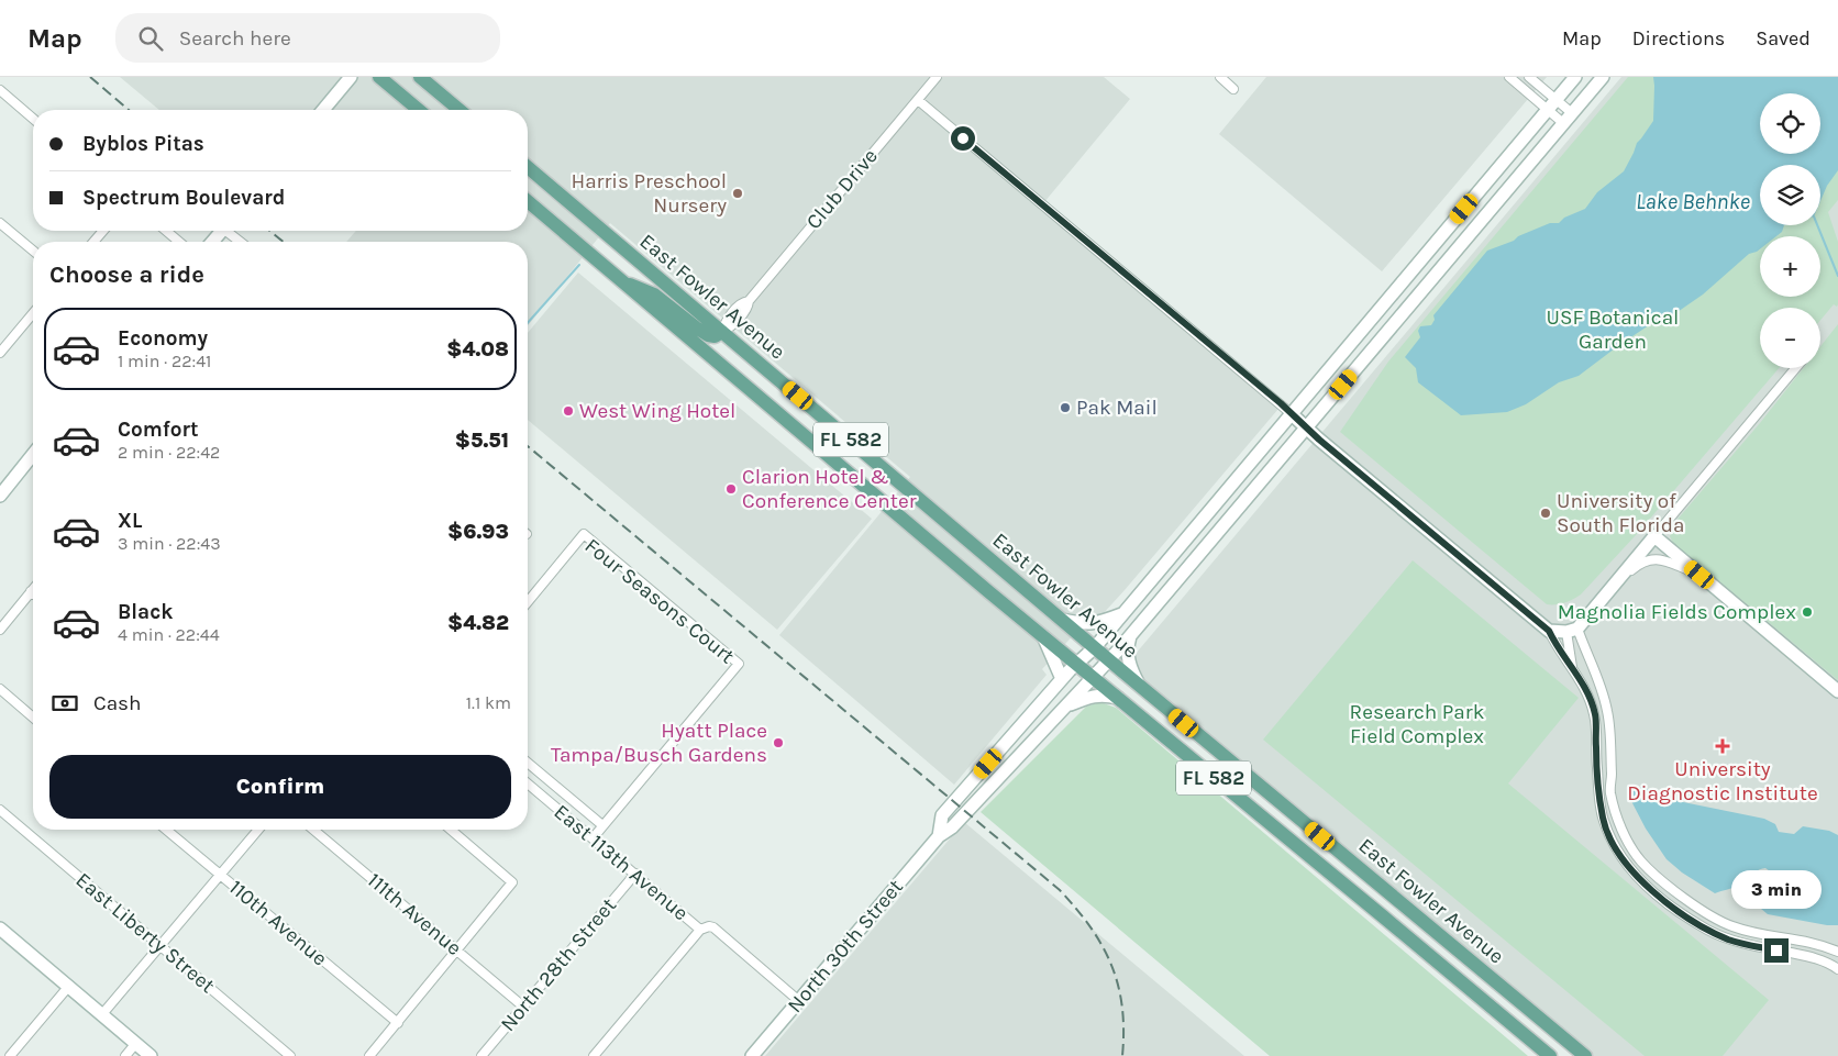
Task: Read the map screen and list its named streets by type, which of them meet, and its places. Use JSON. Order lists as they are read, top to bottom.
{
  "streets": {
    "main road": ["East Fowler Avenue", "FL 582", "North 30th Street"],
    "street": [
      "Club Drive",
      "Four Seasons Court",
      "East 113th Avenue",
      "111th Avenue",
      "110th Avenue",
      "East Liberty Street",
      "North 28th Street"
    ]
  },
  "crossings": [
    ["Club Drive", "East Fowler Avenue"],
    ["East Fowler Avenue", "North 30th Street"],
    ["Four Seasons Court", "East 113th Avenue"],
    ["East 113th Avenue", "North 30th Street"],
    ["East 113th Avenue", "North 28th Street"],
    ["111th Avenue", "North 28th Street"]
  ],
  "water": ["Lake Behnke"],
  "parks": ["USF Botanical Garden", "Research Park Field Complex"],
  "places": {
    "other": [
      "Harris Preschool Nursery",
      "Pak Mail",
      "West Wing Hotel",
      "Clarion Hotel & Conference Center",
      "University of South Florida",
      "Magnolia Fields Complex",
      "Hyatt Place Tampa/Busch Gardens"
    ],
    "health": ["University Diagnostic Institute"]
  },
  "page": {
    "header": "Map",
    "search": "Search here",
    "nav": ["Map", "Directions", "Saved"],
    "map_buttons": ["+", "−"],
    "banner": ["Byblos Pitas", "Spectrum Boulevard"],
    "heading": "Choose a ride",
    "list": [
      {
        "name": "Economy",
        "note": "1 min · 22:41",
        "value": "$4.08"
      },
      {
        "name": "Comfort",
        "note": "2 min · 22:42",
        "value": "$5.51"
      },
      {
        "name": "XL",
        "note": "3 min · 22:43",
        "value": "$6.93"
      },
      {
        "name": "Black",
        "note": "4 min · 22:44",
        "value": "$4.82"
      }
    ],
    "pay": ["Cash", "1.1 km"],
    "buttons": "Confirm",
    "bubble": "3 min"
  }
}
